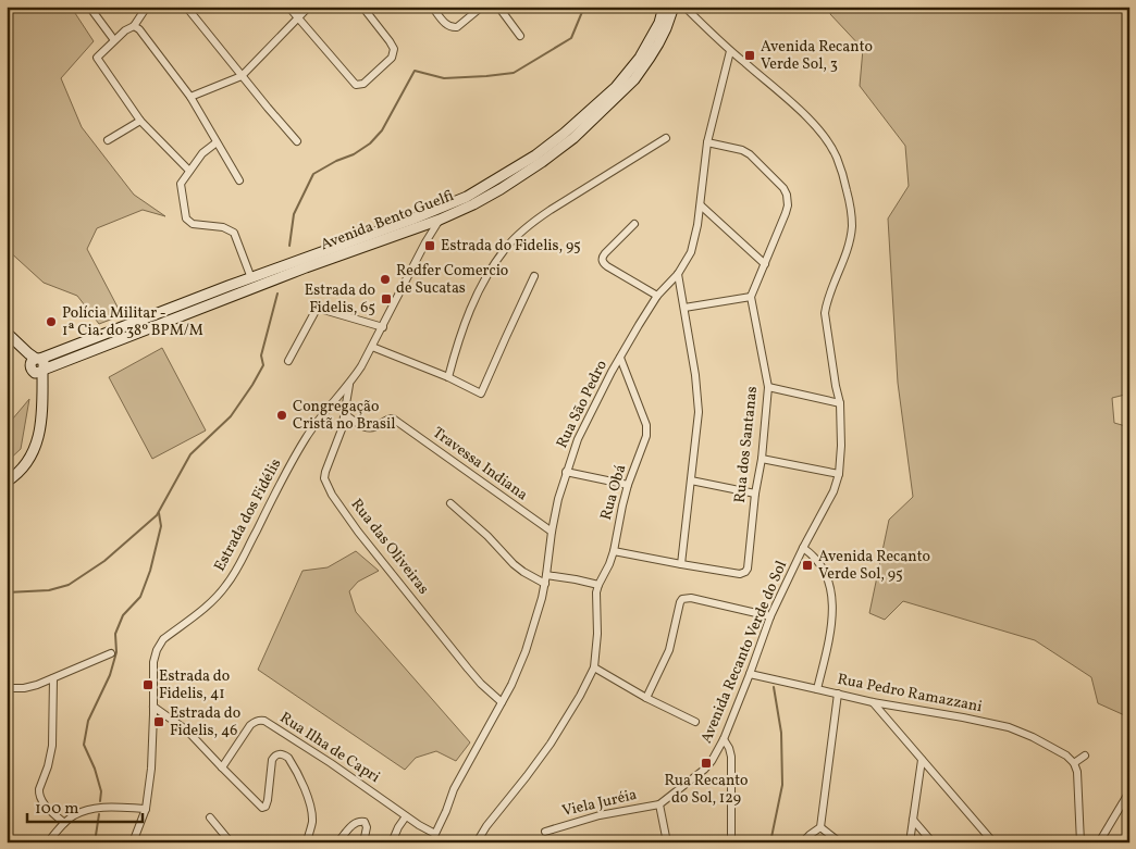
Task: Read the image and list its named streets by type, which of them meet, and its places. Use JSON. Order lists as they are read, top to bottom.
{
  "streets": {
    "main road": ["Avenida Bento Guelfi"],
    "street": [
      "Rua São Pedro",
      "Rua dos Santanas",
      "Travessa Indiana",
      "Rua Obá",
      "Estrada dos Fidélis",
      "Rua das Oliveiras",
      "Avenida Recanto Verde do Sol",
      "Rua Pedro Ramazzani",
      "Rua Ilha de Capri",
      "Viela Juréia"
    ]
  },
  "crossings": [
    ["Avenida Bento Guelfi", "Estrada dos Fidélis"],
    ["Rua São Pedro", "Travessa Indiana"],
    ["Rua São Pedro", "Rua Obá"],
    ["Rua São Pedro", "Rua das Oliveiras"],
    ["Rua São Pedro", "Avenida Recanto Verde do Sol"],
    ["Rua São Pedro", "Rua Ilha de Capri"],
    ["Travessa Indiana", "Rua das Oliveiras"],
    ["Estrada dos Fidélis", "Rua das Oliveiras"],
    ["Avenida Recanto Verde do Sol", "Rua Pedro Ramazzani"],
    ["Avenida Recanto Verde do Sol", "Viela Juréia"]
  ],
  "places": {
    "transit": [
      "Avenida Recanto Verde Sol, 3",
      "Estrada do Fidelis, 95",
      "Estrada do Fidelis, 65",
      "Avenida Recanto Verde Sol, 95",
      "Estrada do Fidelis, 41",
      "Estrada do Fidelis, 46",
      "Rua Recanto do Sol, 129"
    ],
    "other": ["Redfer Comercio de Sucatas", "Polícia Militar - 1ª Cia. do 38º BPM/M", "Congregação Cristã no Brasil"]
  },
  "scale_bar": "100 m"
}
